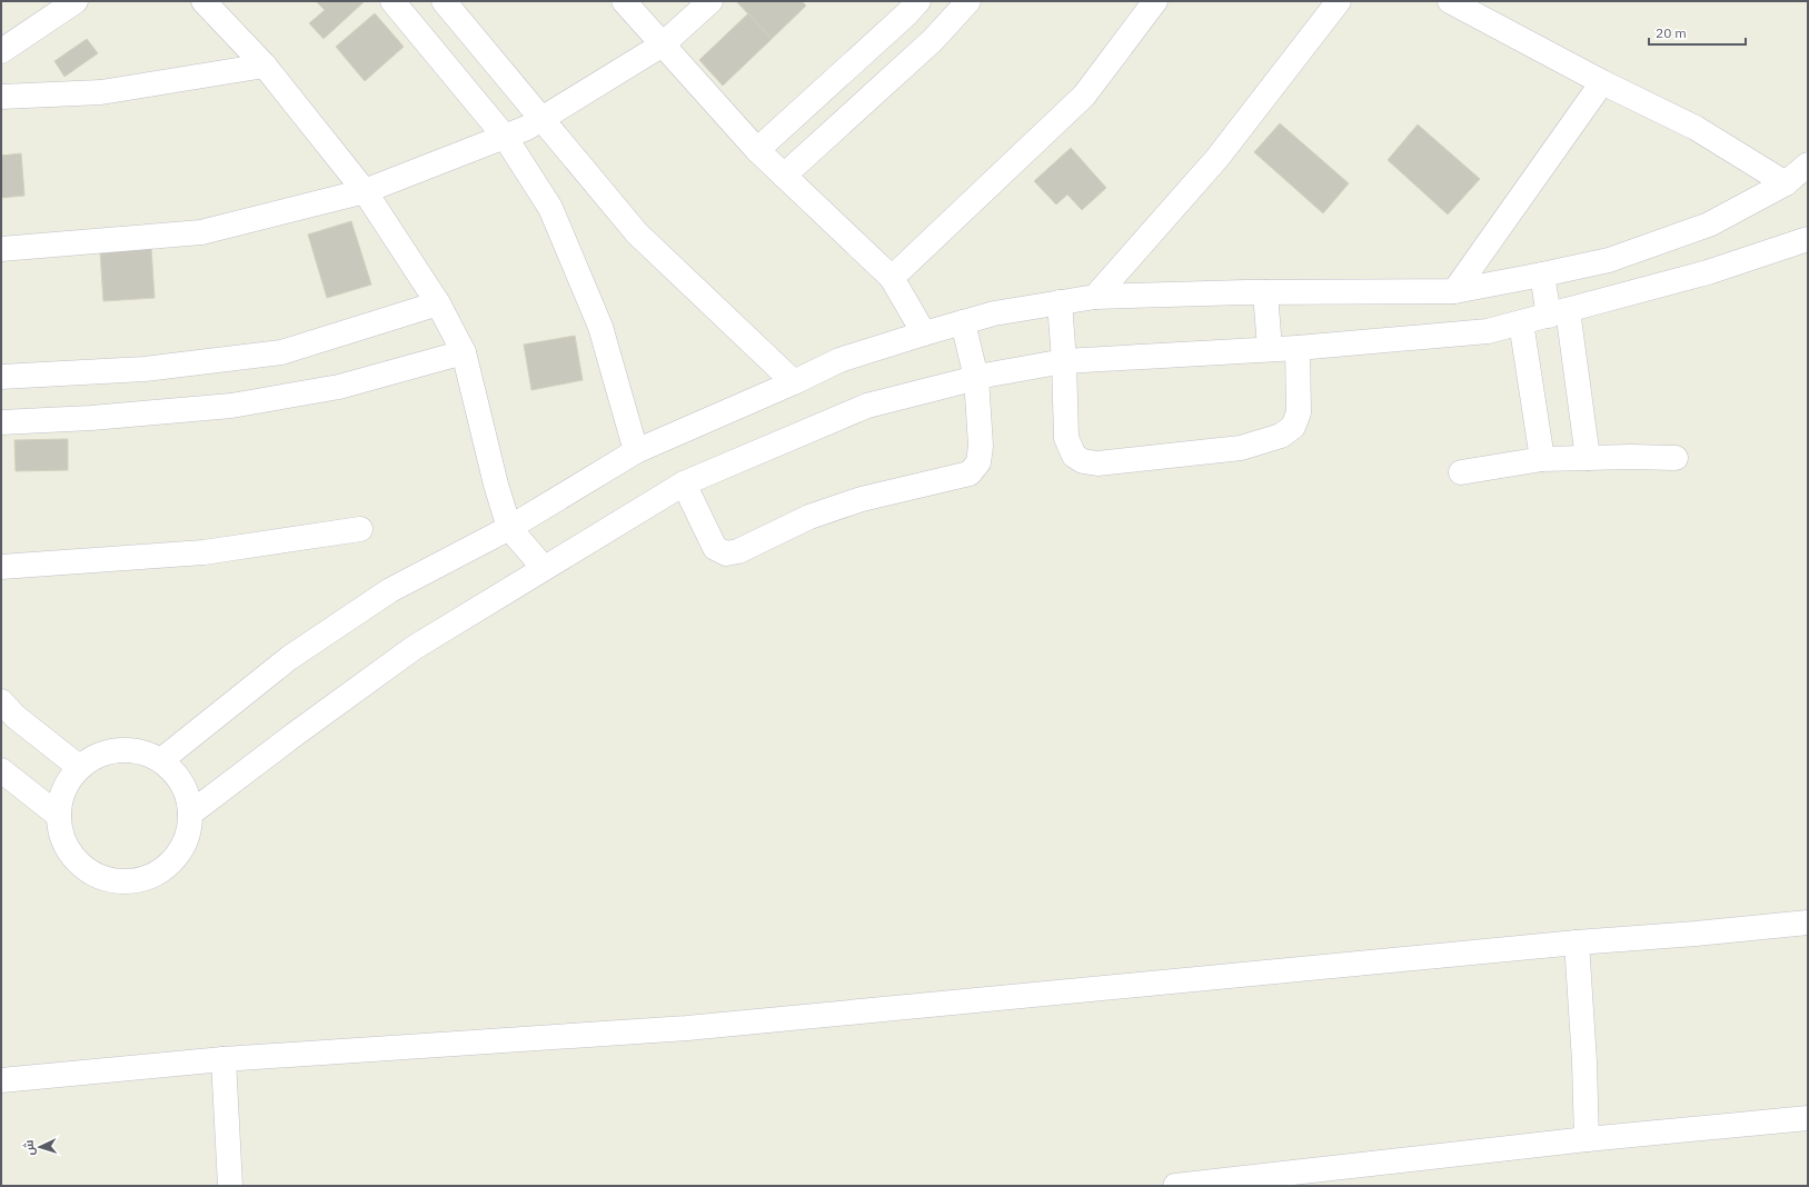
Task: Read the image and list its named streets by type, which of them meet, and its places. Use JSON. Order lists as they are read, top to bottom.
{
  "scale_bar": "20 m",
  "north": "left"
}
